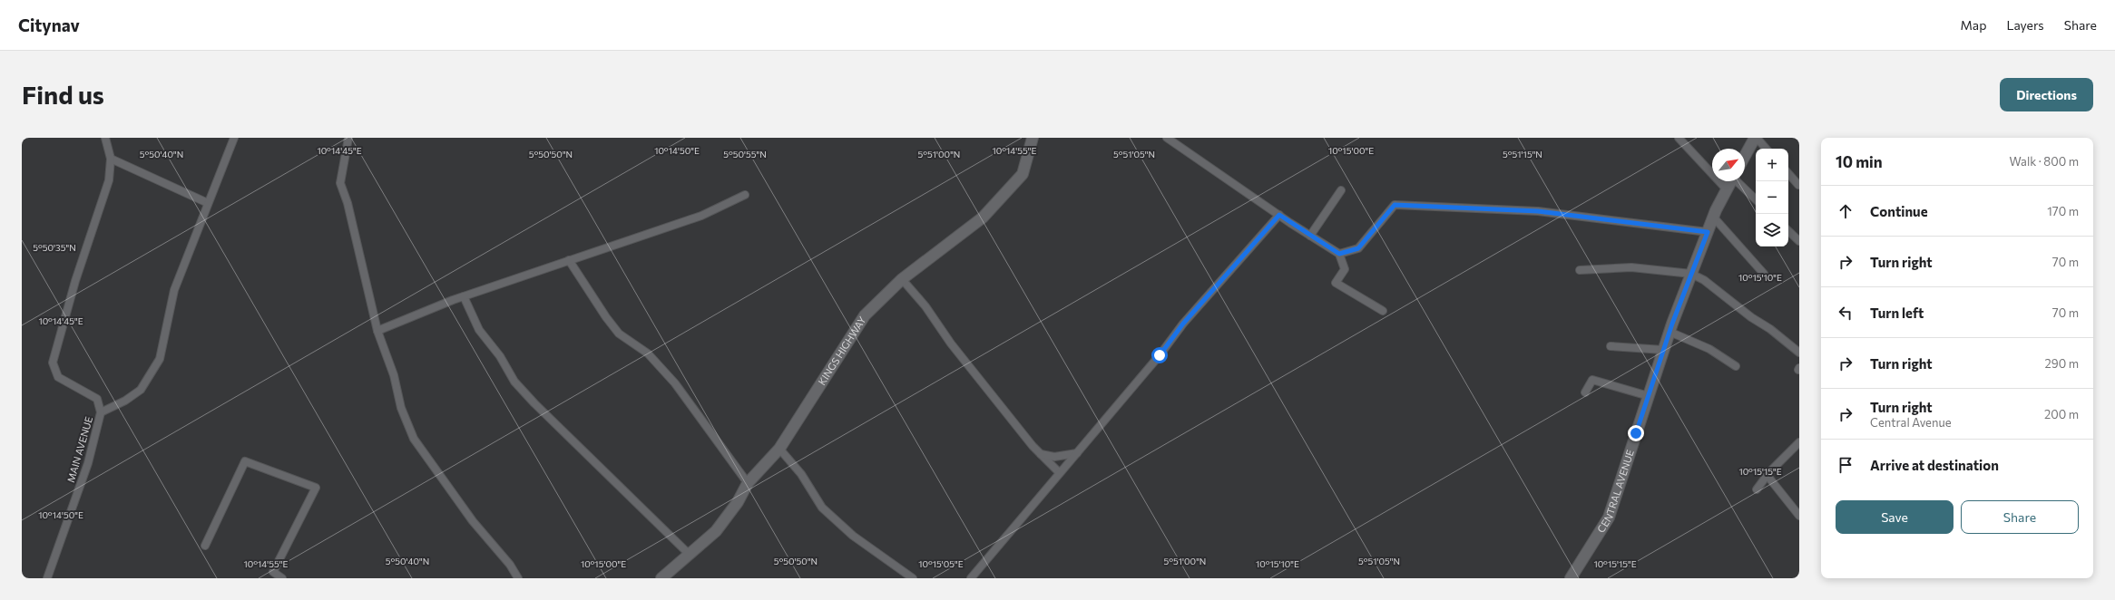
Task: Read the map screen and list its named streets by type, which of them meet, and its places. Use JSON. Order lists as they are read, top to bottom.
{
  "streets": {
    "street": ["KINGS HIGHWAY", "MAIN AVENUE", "CENTRAL AVENUE"]
  },
  "north": "top right",
  "page": {
    "header": "Citynav",
    "nav": ["Map", "Layers", "Share"],
    "buttons": [
      "Directions",
      ["Save", "Share"]
    ],
    "title": "Find us",
    "heading": ["10 min", "Walk · 800 m"],
    "map_buttons": ["+", "−"],
    "list": [
      ["Continue", "170 m"],
      ["Turn right", "70 m"],
      ["Turn left", "70 m"],
      ["Turn right", "290 m"],
      ["Turn right", "Central Avenue", "200 m"],
      "Arrive at destination"
    ]
  },
  "coordinates": [
    "10°14'45\"E",
    "10°14'50\"E",
    "10°14'55\"E",
    "10°15'00\"E",
    "5°50'40\"N",
    "5°50'50\"N",
    "5°50'55\"N",
    "5°51'00\"N",
    "5°51'05\"N",
    "5°51'15\"N",
    "5°50'35\"N",
    "10°15'10\"E",
    "10°15'15\"E",
    "10°15'05\"E"
  ]
}
